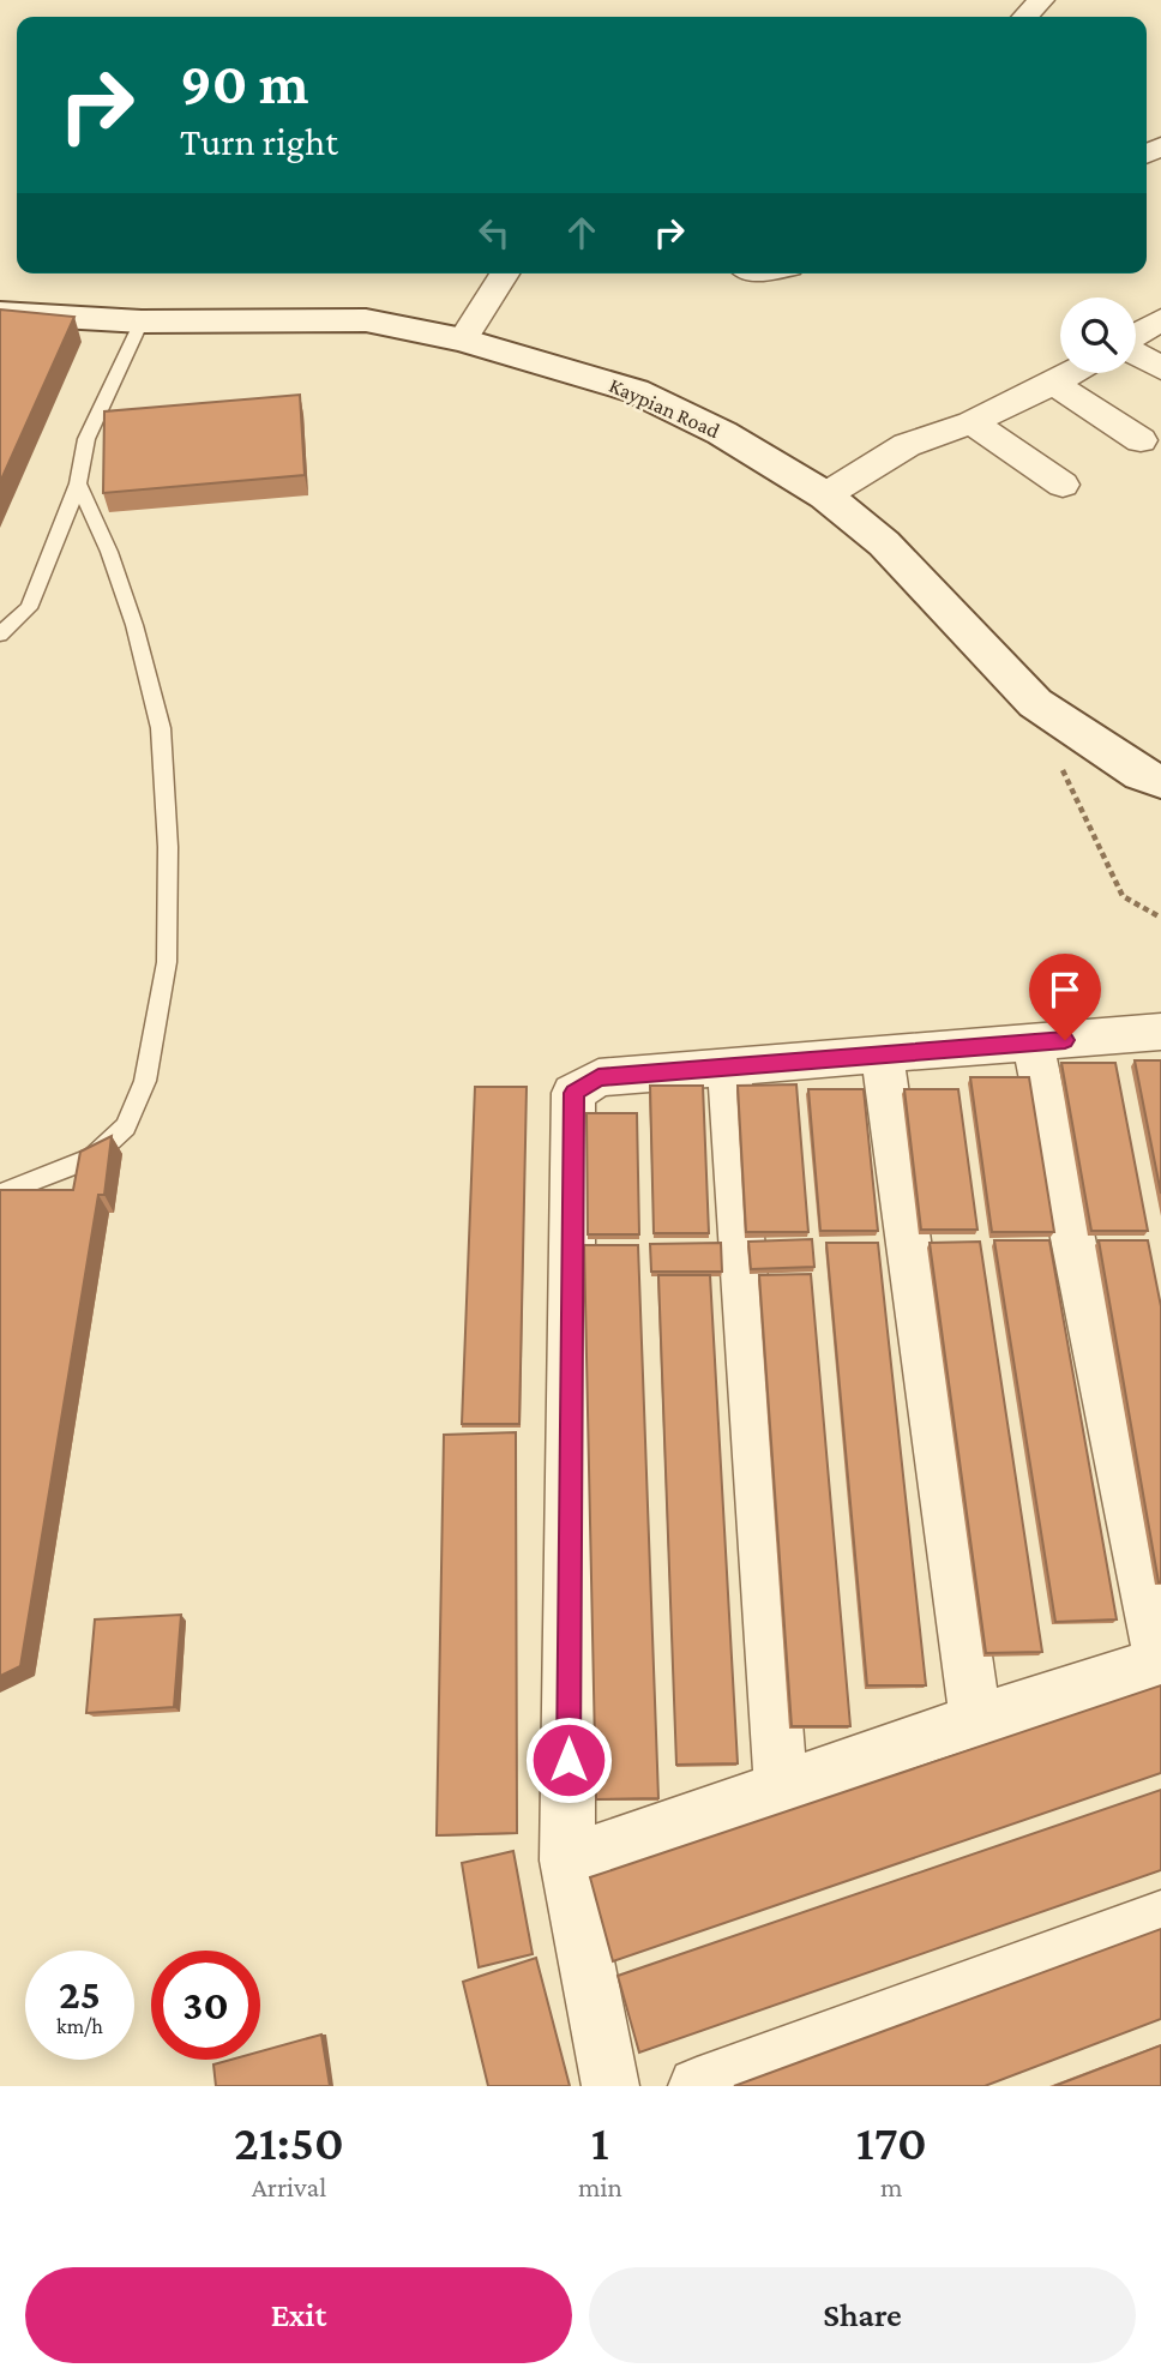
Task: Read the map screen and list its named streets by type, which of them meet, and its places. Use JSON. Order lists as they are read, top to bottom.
{
  "streets": {
    "main road": ["Kaypian Road"]
  },
  "page": {
    "turn": ["90 m", "Turn right"],
    "speed": "25 km/h",
    "limit": "30",
    "eta": [
      "21:50",
      "Arrival",
      "1",
      "min",
      "170",
      "m"
    ],
    "buttons": ["Exit", "Share"]
  }
}
